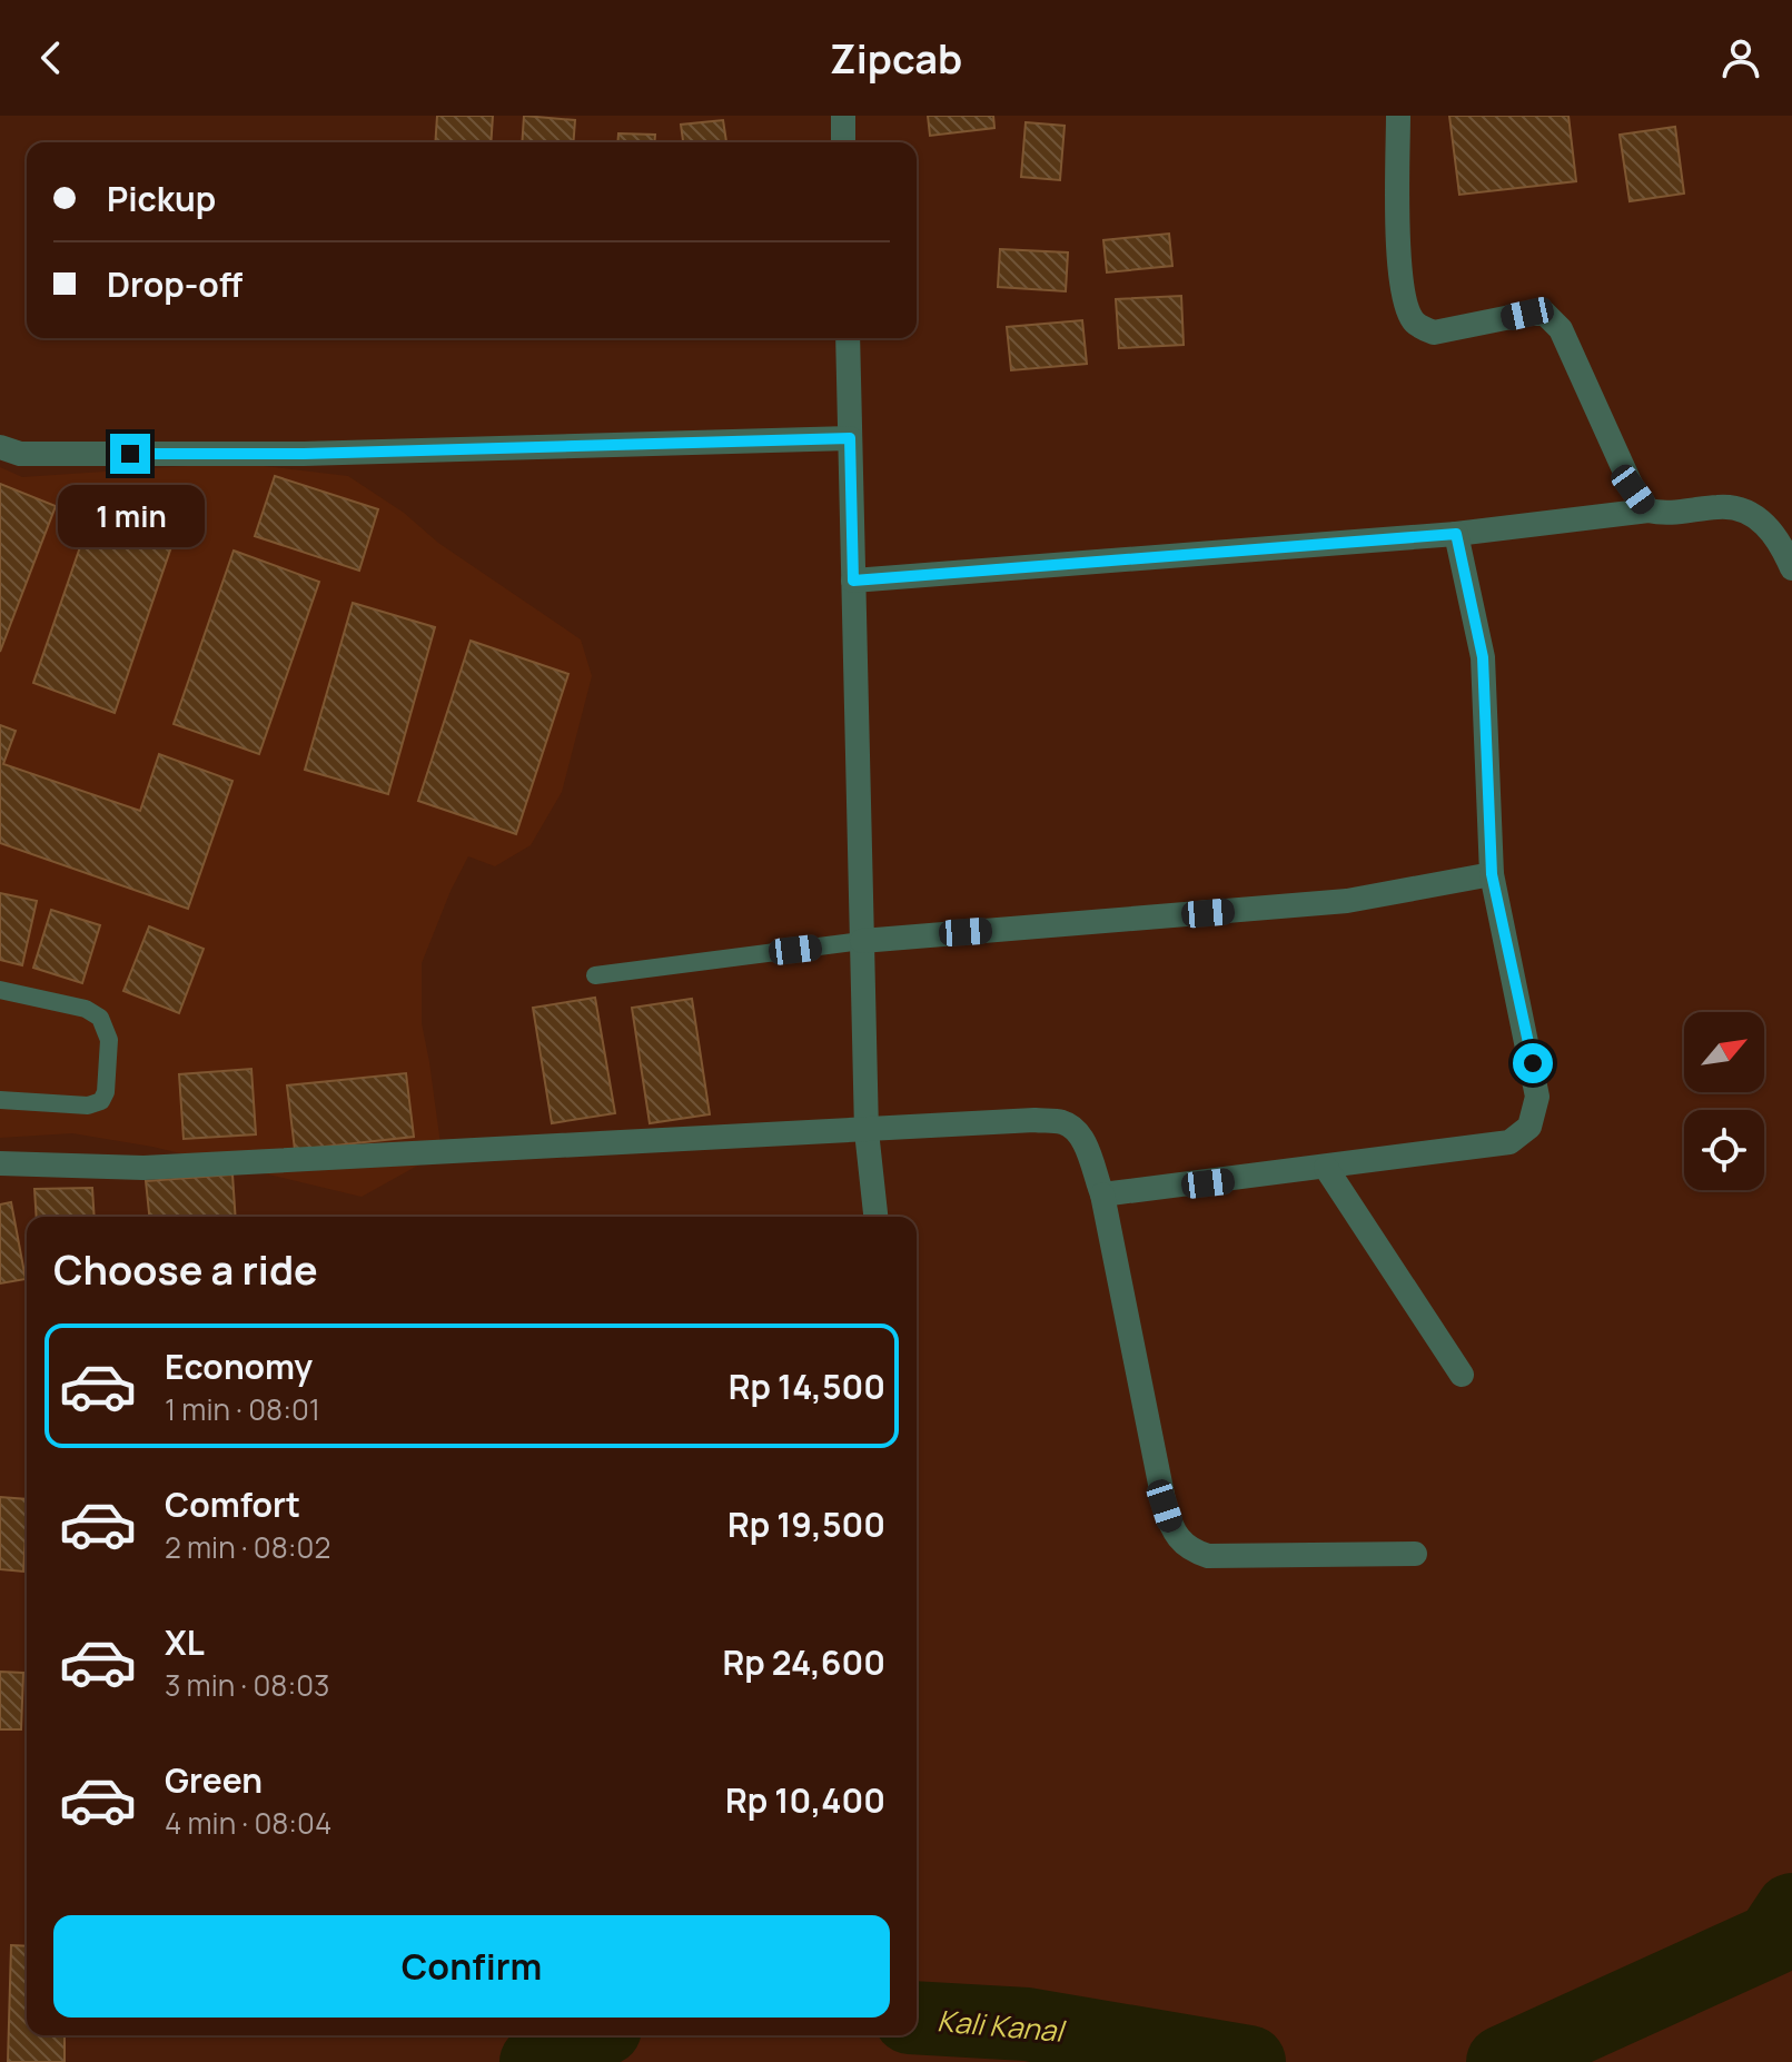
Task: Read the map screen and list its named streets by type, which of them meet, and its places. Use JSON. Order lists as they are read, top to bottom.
{
  "water": ["Kali Kanal"],
  "north": "top right",
  "page": {
    "header": "Zipcab",
    "banner": ["Pickup", "Drop-off"],
    "bubble": "1 min",
    "heading": "Choose a ride",
    "list": [
      {
        "name": "Economy",
        "note": "1 min · 08:01",
        "value": "Rp 14,500"
      },
      {
        "name": "Comfort",
        "note": "2 min · 08:02",
        "value": "Rp 19,500"
      },
      {
        "name": "XL",
        "note": "3 min · 08:03",
        "value": "Rp 24,600"
      },
      {
        "name": "Green",
        "note": "4 min · 08:04",
        "value": "Rp 10,400"
      }
    ],
    "buttons": "Confirm"
  }
}
